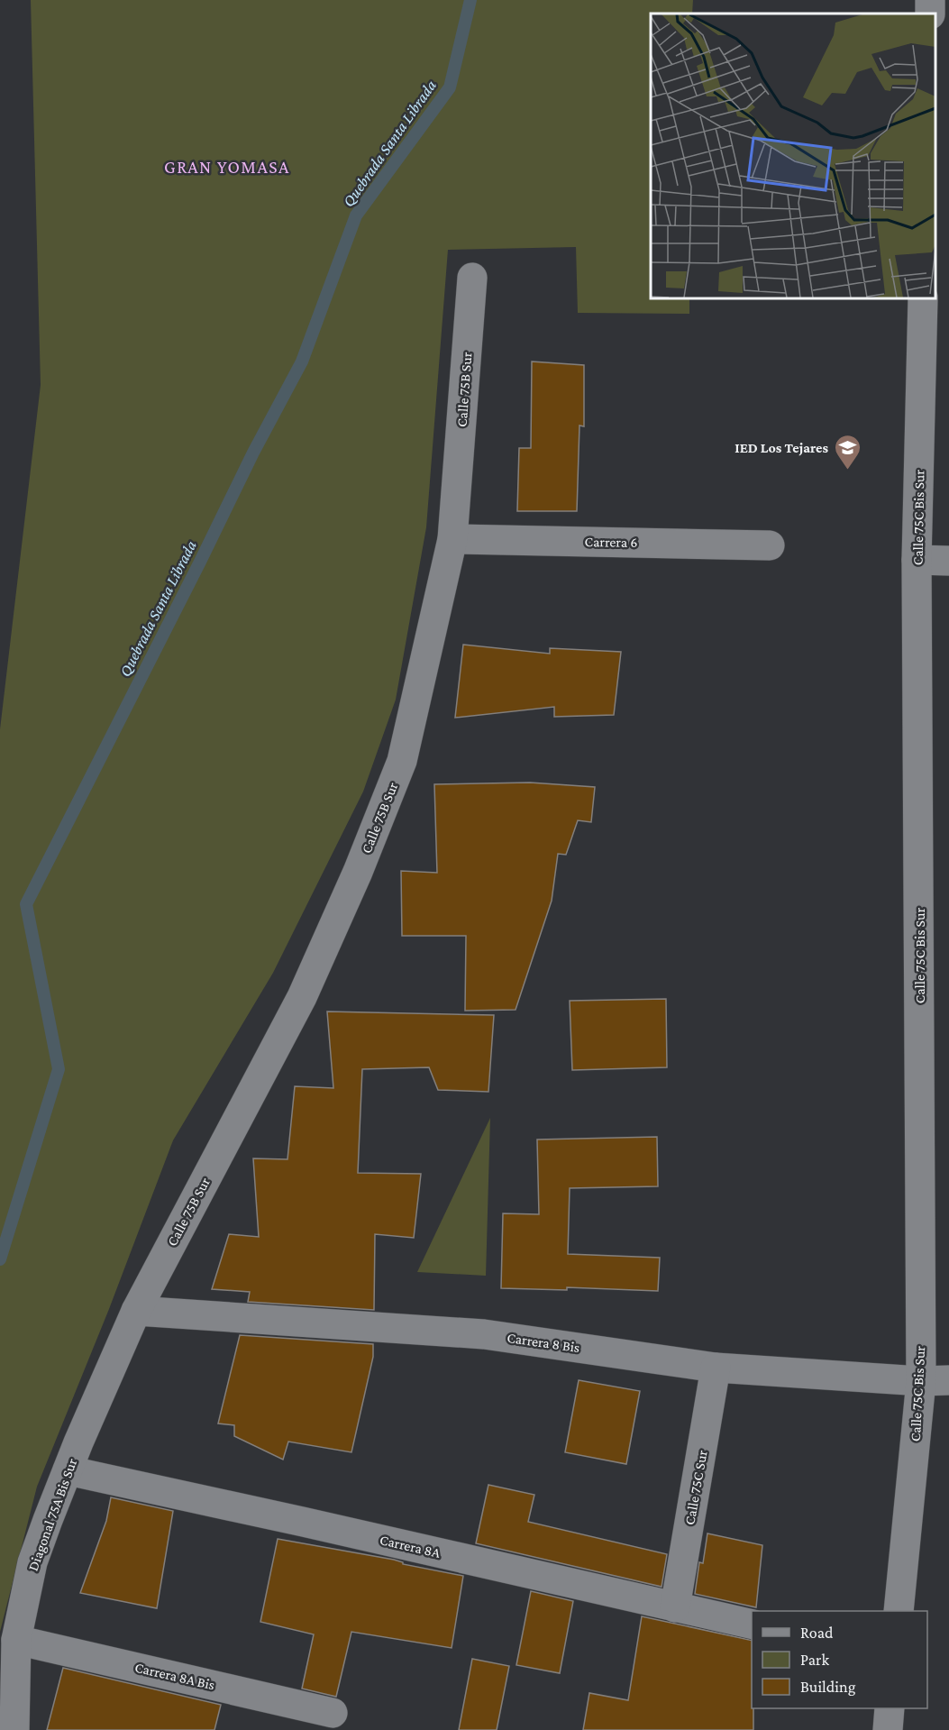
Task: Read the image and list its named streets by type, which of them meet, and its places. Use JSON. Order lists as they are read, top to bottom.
{
  "streets": {
    "street": [
      "Calle 75B Sur",
      "Calle 75C Bis Sur",
      "Carrera 6",
      "Carrera 8 Bis",
      "Calle 75C Sur",
      "Diagonal 75A Bis Sur",
      "Carrera 8A",
      "Carrera 8A Bis"
    ]
  },
  "crossings": [
    ["Calle 75B Sur", "Carrera 6"],
    ["Calle 75B Sur", "Carrera 8 Bis"],
    ["Calle 75B Sur", "Diagonal 75A Bis Sur"],
    ["Calle 75C Bis Sur", "Carrera 8 Bis"],
    ["Carrera 8 Bis", "Calle 75C Sur"],
    ["Carrera 8 Bis", "Diagonal 75A Bis Sur"],
    ["Calle 75C Sur", "Carrera 8A"],
    ["Diagonal 75A Bis Sur", "Carrera 8A"],
    ["Diagonal 75A Bis Sur", "Carrera 8A Bis"]
  ],
  "districts": ["GRAN YOMASA"],
  "water": ["Quebrada Santa Librada"],
  "places": {
    "school or university": ["IED Los Tejares"]
  },
  "legend": ["Road", "Park", "Building"]
}
